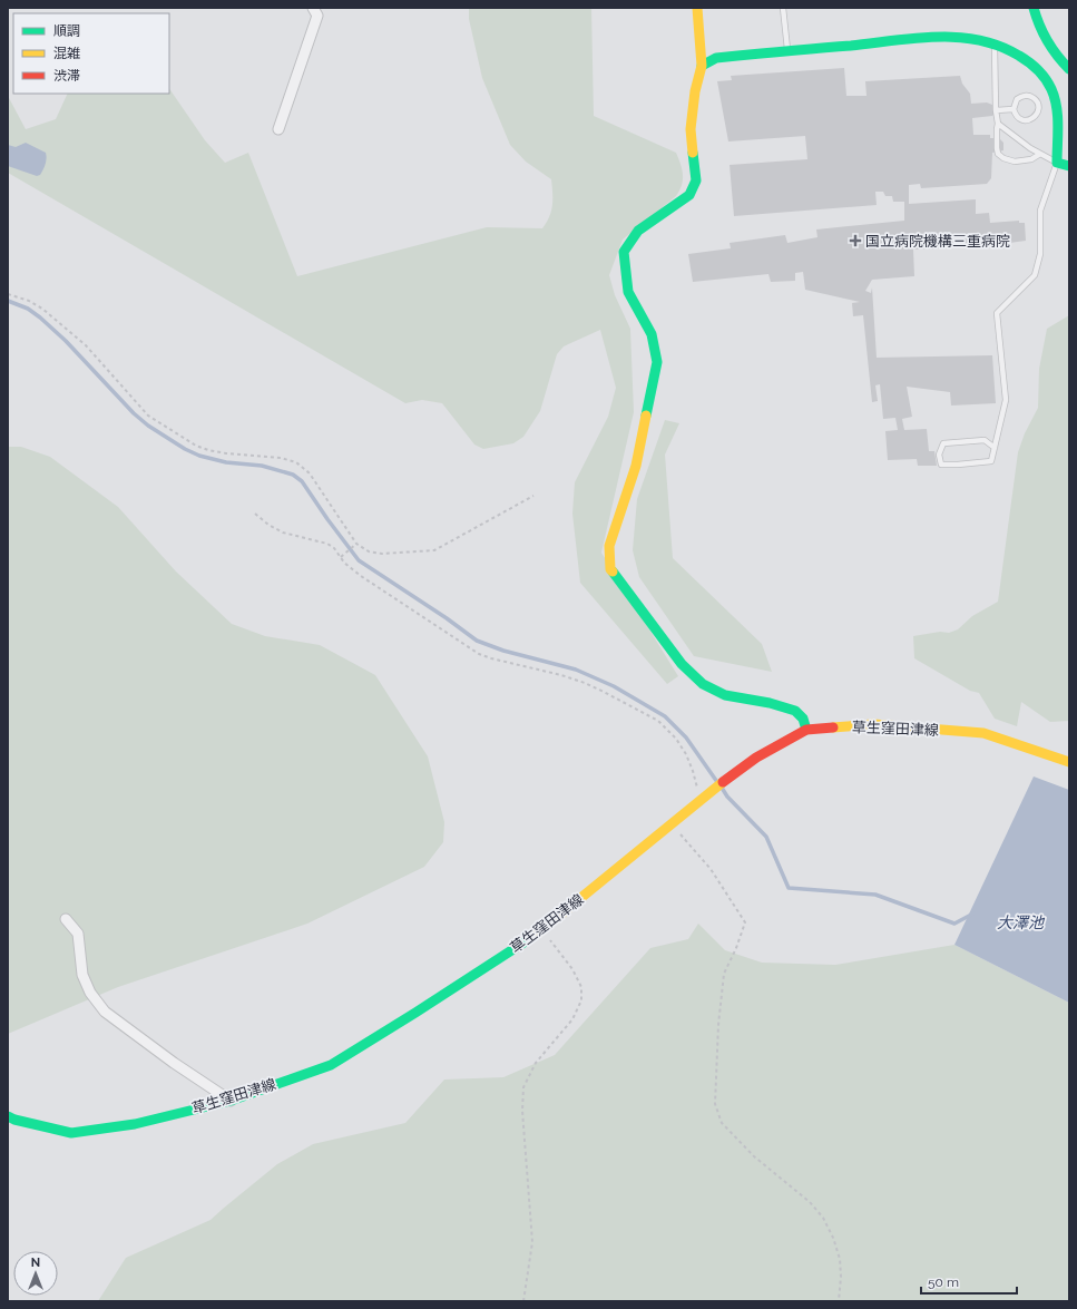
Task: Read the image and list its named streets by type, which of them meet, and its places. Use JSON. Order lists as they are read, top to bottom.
{
  "streets": {
    "street": ["草生窪田津線"]
  },
  "water": ["大澤池"],
  "places": {
    "health": ["国立病院機構三重病院"]
  },
  "legend": ["順調", "混雑", "渋滞"],
  "scale_bar": "50 m",
  "north": "top"
}
